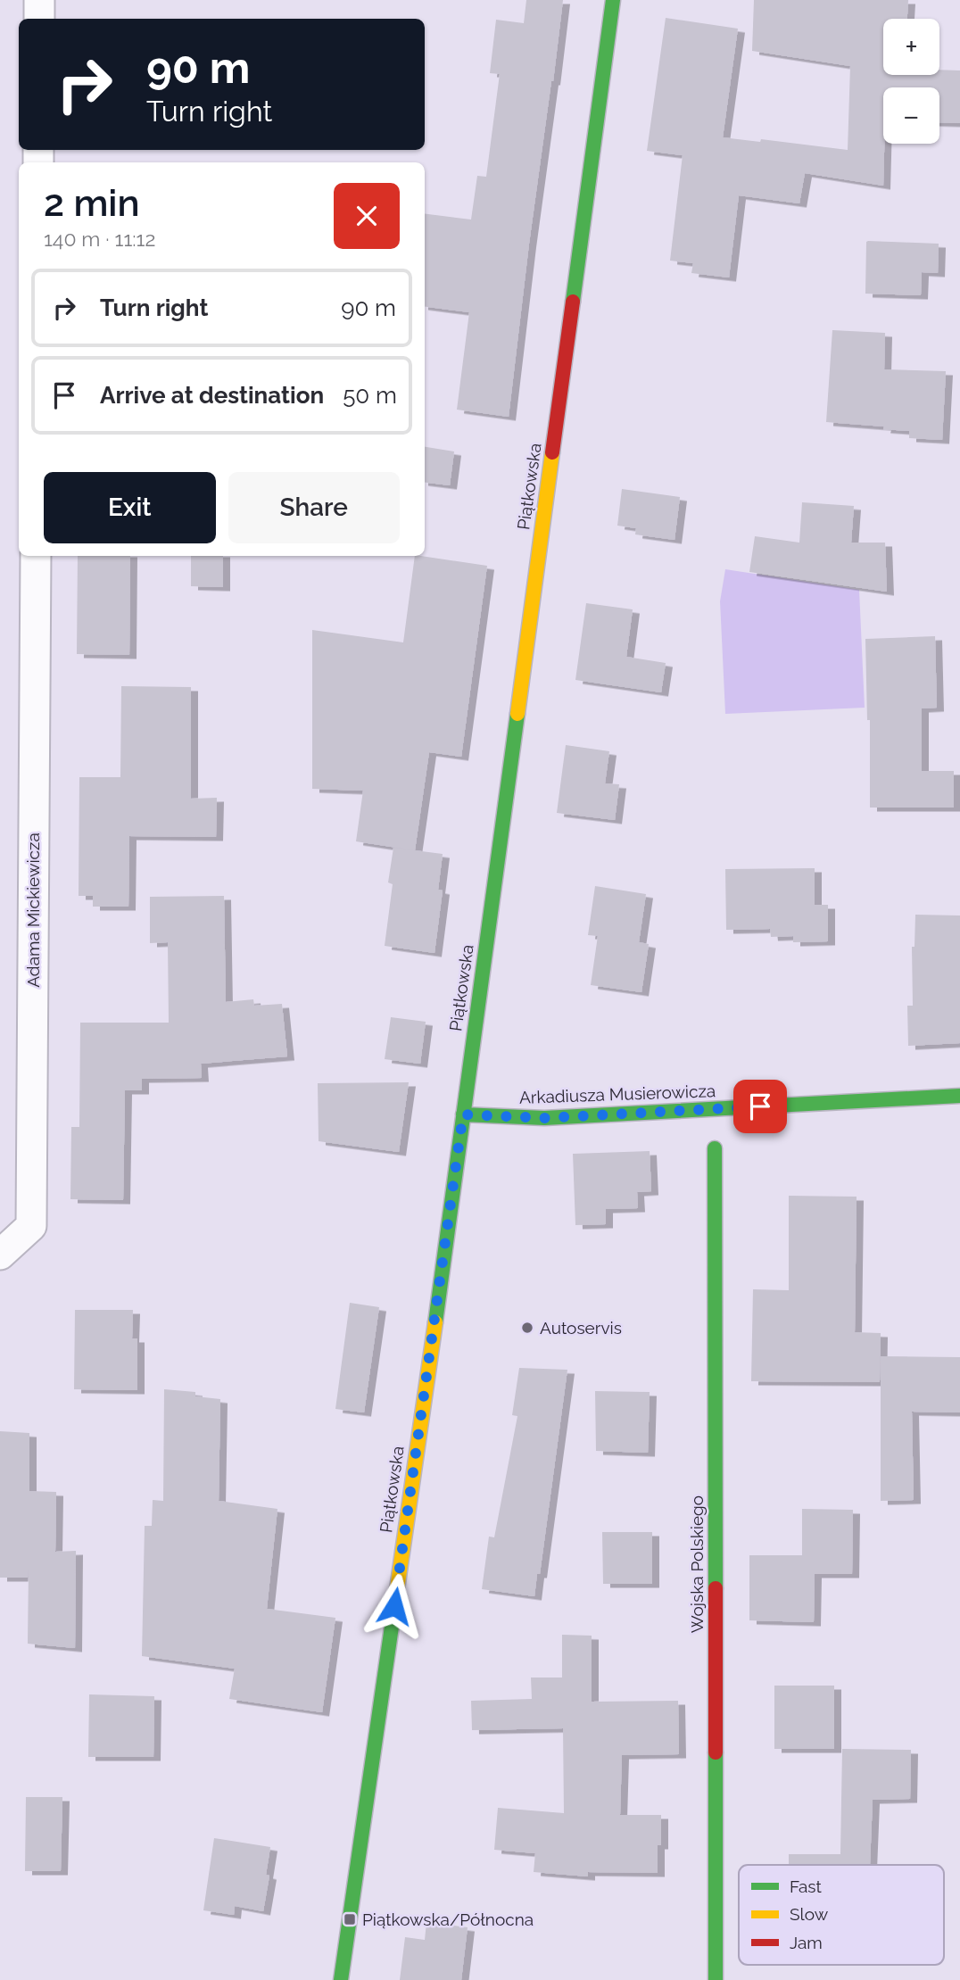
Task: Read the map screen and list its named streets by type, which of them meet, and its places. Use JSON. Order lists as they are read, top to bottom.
{
  "streets": {
    "main road": ["Piątkowska", "Arkadiusza Musierowicza", "Wojska Polskiego"],
    "street": ["Adama Mickiewicza"]
  },
  "crossings": [
    ["Piątkowska", "Arkadiusza Musierowicza"]
  ],
  "places": {
    "other": ["Autoservis"],
    "transit": ["Piątkowska/Północna"]
  },
  "legend": ["Fast", "Slow", "Jam"],
  "page": {
    "map_buttons": ["+", "−"],
    "turn": ["90 m", "Turn right"],
    "heading": ["2 min", "140 m · 11:12"],
    "list": [
      {
        "name": "Turn right",
        "value": "90 m"
      },
      {
        "name": "Arrive at destination",
        "value": "50 m"
      }
    ],
    "buttons": ["Exit", "Share"]
  }
}
